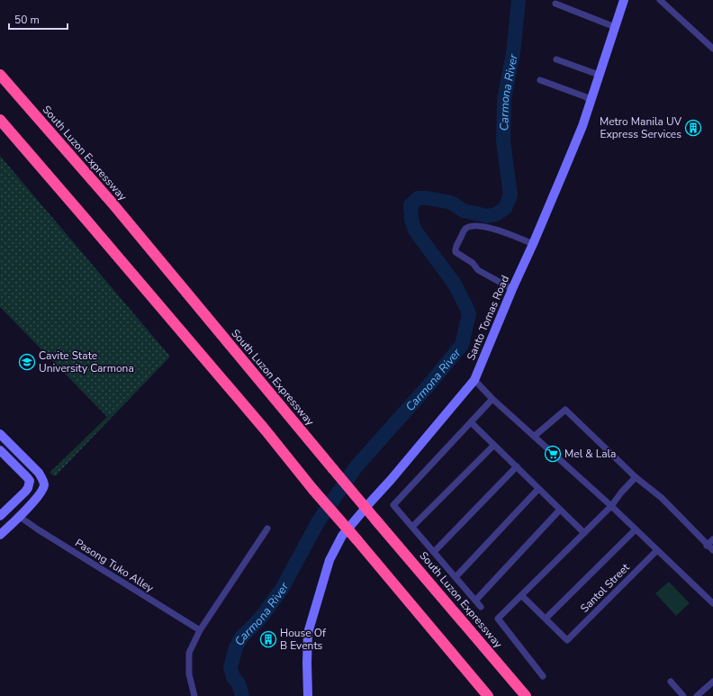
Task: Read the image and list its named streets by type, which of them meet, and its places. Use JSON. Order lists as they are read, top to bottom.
{
  "streets": {
    "highway": ["South Luzon Expressway"],
    "street": ["Santo Tomas Road", "Pasong Tuko Alley", "Santol Street"]
  },
  "water": ["Carmona River"],
  "places": {
    "building": ["Metro Manila UV Express Services", "House Of B Events"],
    "school or university": ["Cavite State University Carmona"],
    "supermarket": ["Mel & Lala"]
  },
  "scale_bar": "50 m"
}
